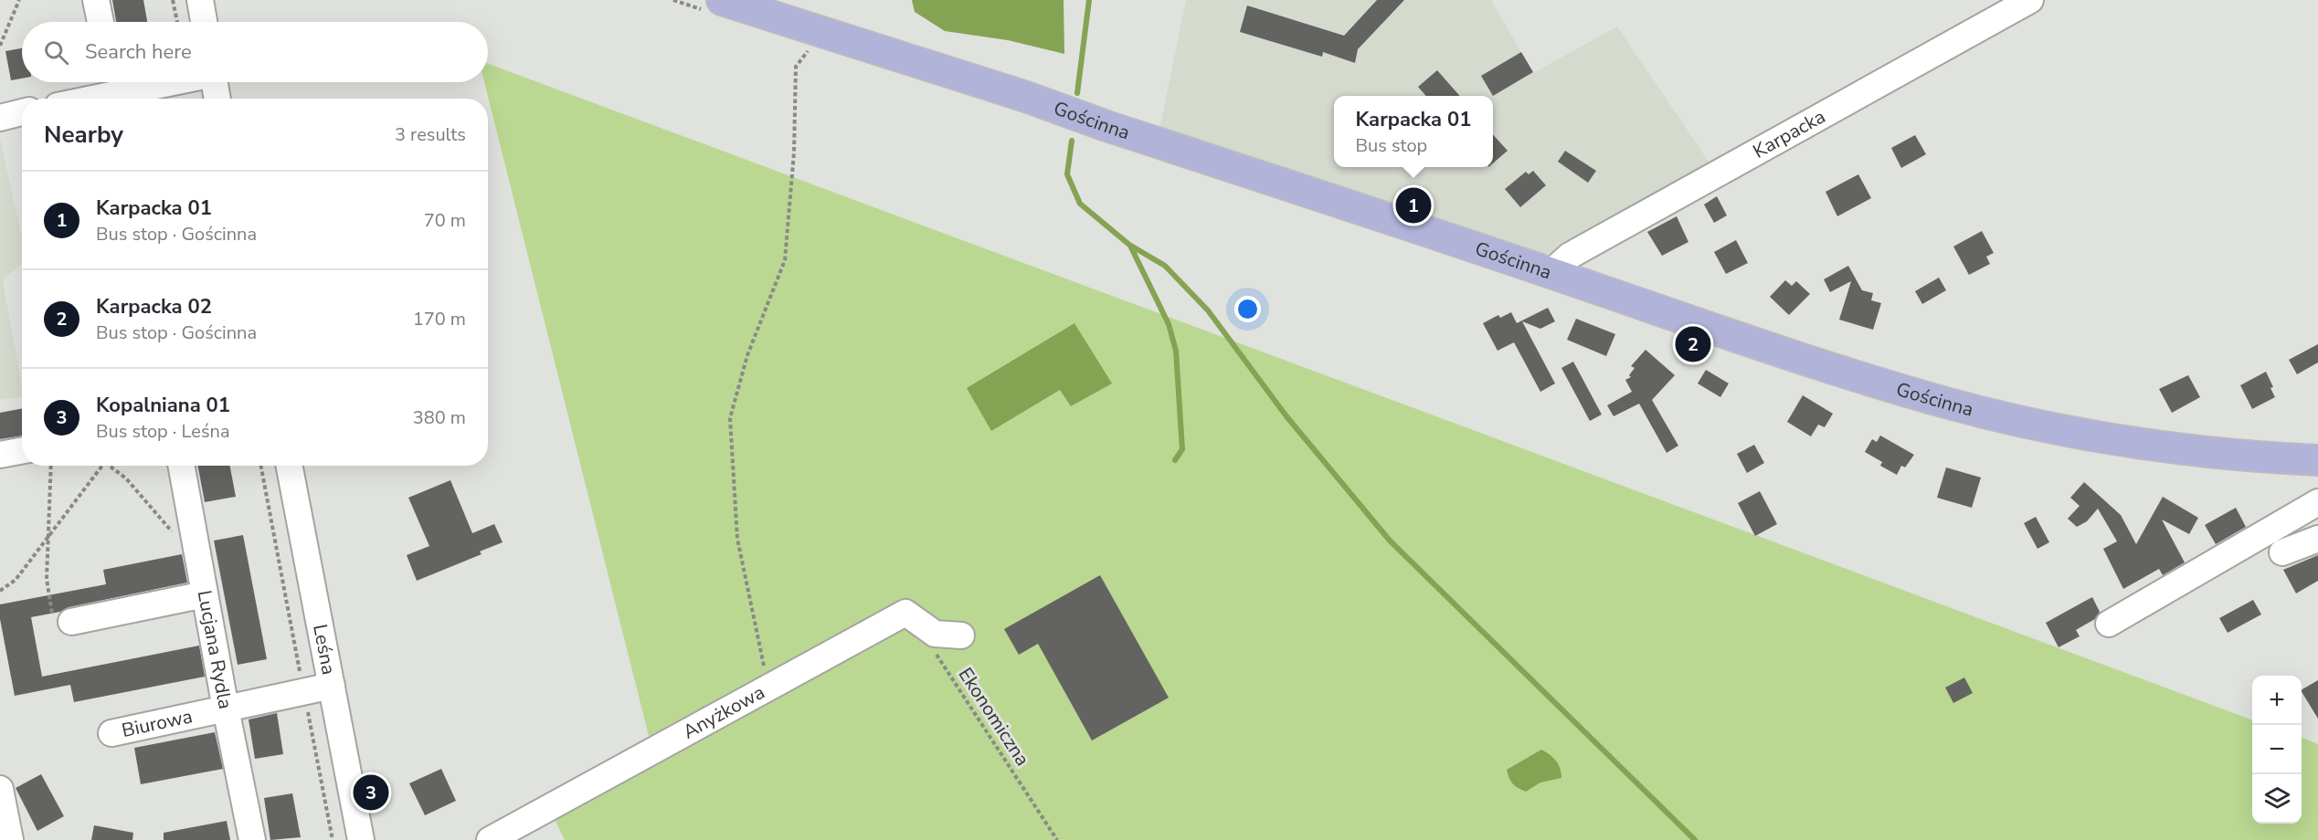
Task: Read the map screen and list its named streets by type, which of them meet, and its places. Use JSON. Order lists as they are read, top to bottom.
{
  "streets": {
    "main road": ["Gościnna"],
    "street": [
      "Karpacka",
      "Leśna",
      "Lucjana Rydla",
      "Anyżkowa",
      "Biurowa"
    ],
    "path": ["Ekonomiczna"]
  },
  "crossings": [
    ["Gościnna", "Karpacka"],
    ["Leśna", "Biurowa"],
    ["Lucjana Rydla", "Biurowa"]
  ],
  "page": {
    "search": "Search here",
    "popup": ["Karpacka 01", "Bus stop"],
    "heading": ["Nearby", "3 results"],
    "list": [
      {
        "mark": "1",
        "name": "Karpacka 01",
        "note": "Bus stop · Gościnna",
        "value": "70 m"
      },
      {
        "mark": "2",
        "name": "Karpacka 02",
        "note": "Bus stop · Gościnna",
        "value": "170 m"
      },
      {
        "mark": "3",
        "name": "Kopalniana 01",
        "note": "Bus stop · Leśna",
        "value": "380 m"
      }
    ],
    "pins": ["1", "2", "3"],
    "map_buttons": ["+", "−"]
  }
}
